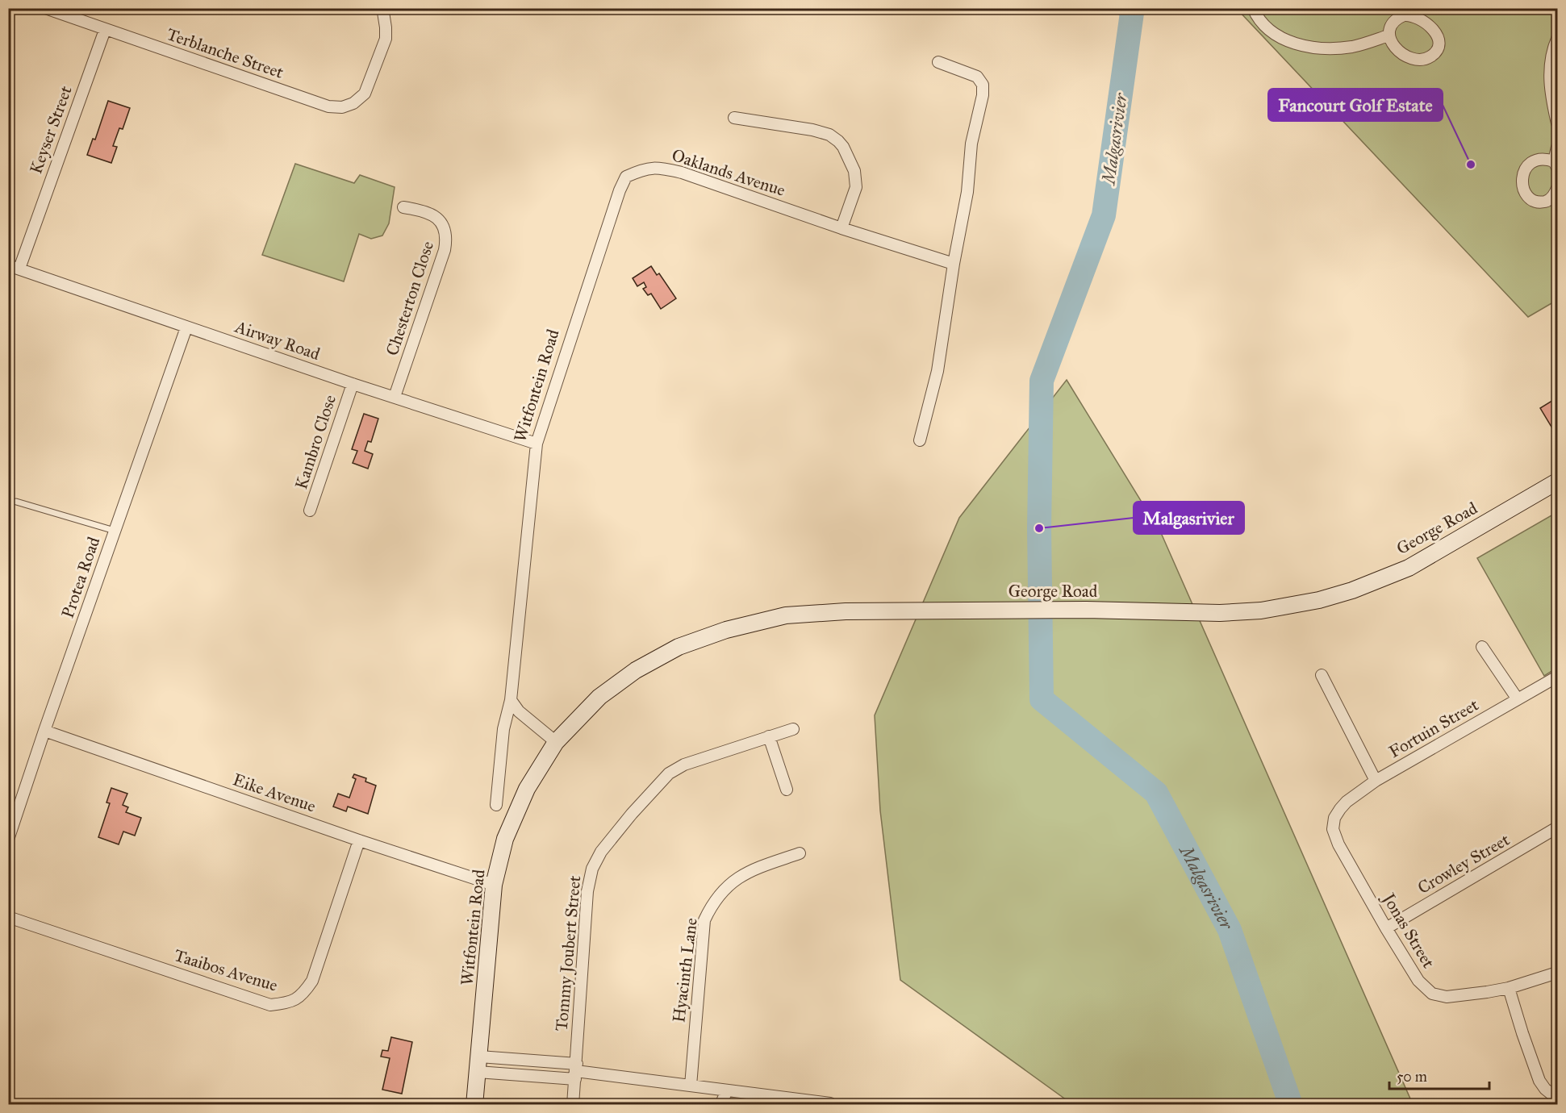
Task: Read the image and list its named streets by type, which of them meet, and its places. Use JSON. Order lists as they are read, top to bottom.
{
  "streets": {
    "main road": ["Witfontein Road", "George Road"],
    "street": [
      "Terblanche Street",
      "Keyser Street",
      "Oaklands Avenue",
      "Chesterton Close",
      "Airway Road",
      "Kambro Close",
      "Protea Road",
      "Fortuin Street",
      "Eike Avenue",
      "Crowley Street",
      "Jonas Street",
      "Tommy Joubert Street",
      "Taaibos Avenue",
      "Hyacinth Lane"
    ]
  },
  "crossings": [
    ["Terblanche Street", "Keyser Street"],
    ["Keyser Street", "Airway Road"],
    ["Oaklands Avenue", "Witfontein Road"],
    ["Chesterton Close", "Airway Road"],
    ["Airway Road", "Witfontein Road"],
    ["Airway Road", "Kambro Close"],
    ["Airway Road", "Protea Road"],
    ["Witfontein Road", "George Road"],
    ["Witfontein Road", "Eike Avenue"],
    ["Protea Road", "Eike Avenue"],
    ["Fortuin Street", "Jonas Street"],
    ["Eike Avenue", "Taaibos Avenue"],
    ["Crowley Street", "Jonas Street"]
  ],
  "water": ["Malgasrivier"],
  "places": ["Fancourt Golf Estate", "Malgasrivier"],
  "scale_bar": "50 m"
}
